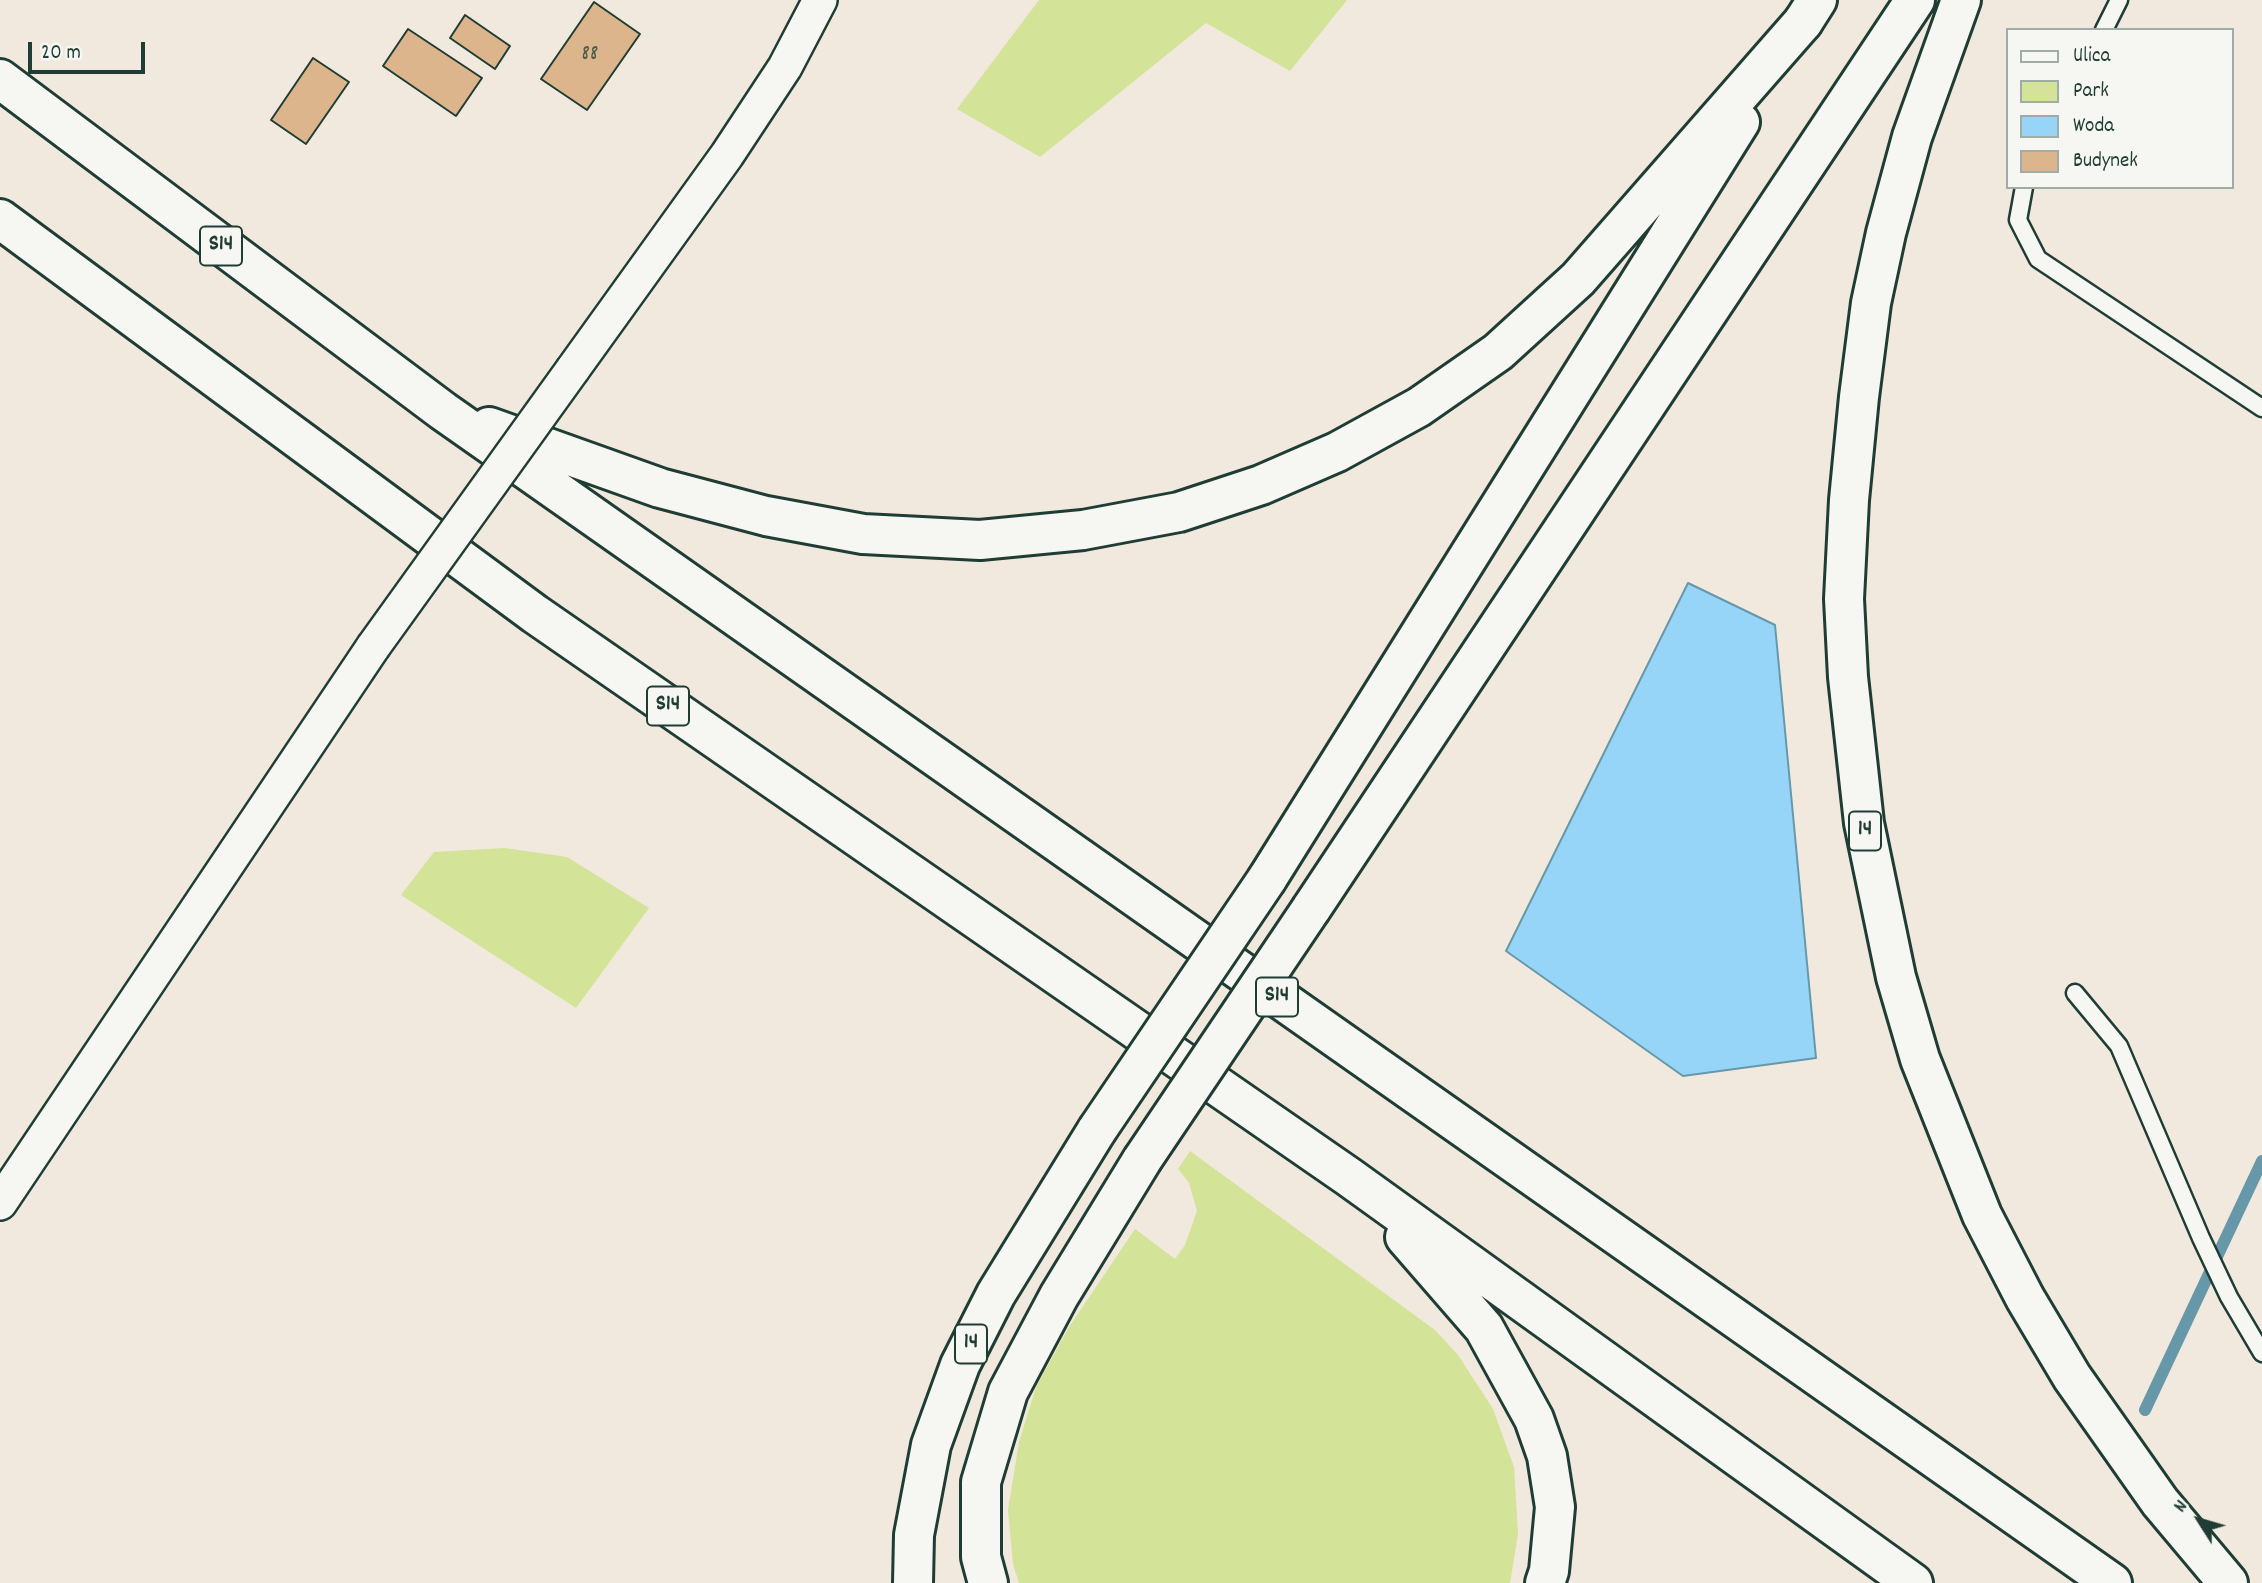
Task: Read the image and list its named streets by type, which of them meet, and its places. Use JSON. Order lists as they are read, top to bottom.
{
  "streets": {
    "highway": ["S14", "14"]
  },
  "house_numbers": ["88"],
  "legend": [
    "Ulica",
    "Park",
    "Woda",
    "Budynek"
  ],
  "scale_bar": "20 m",
  "north": "top left"
}
